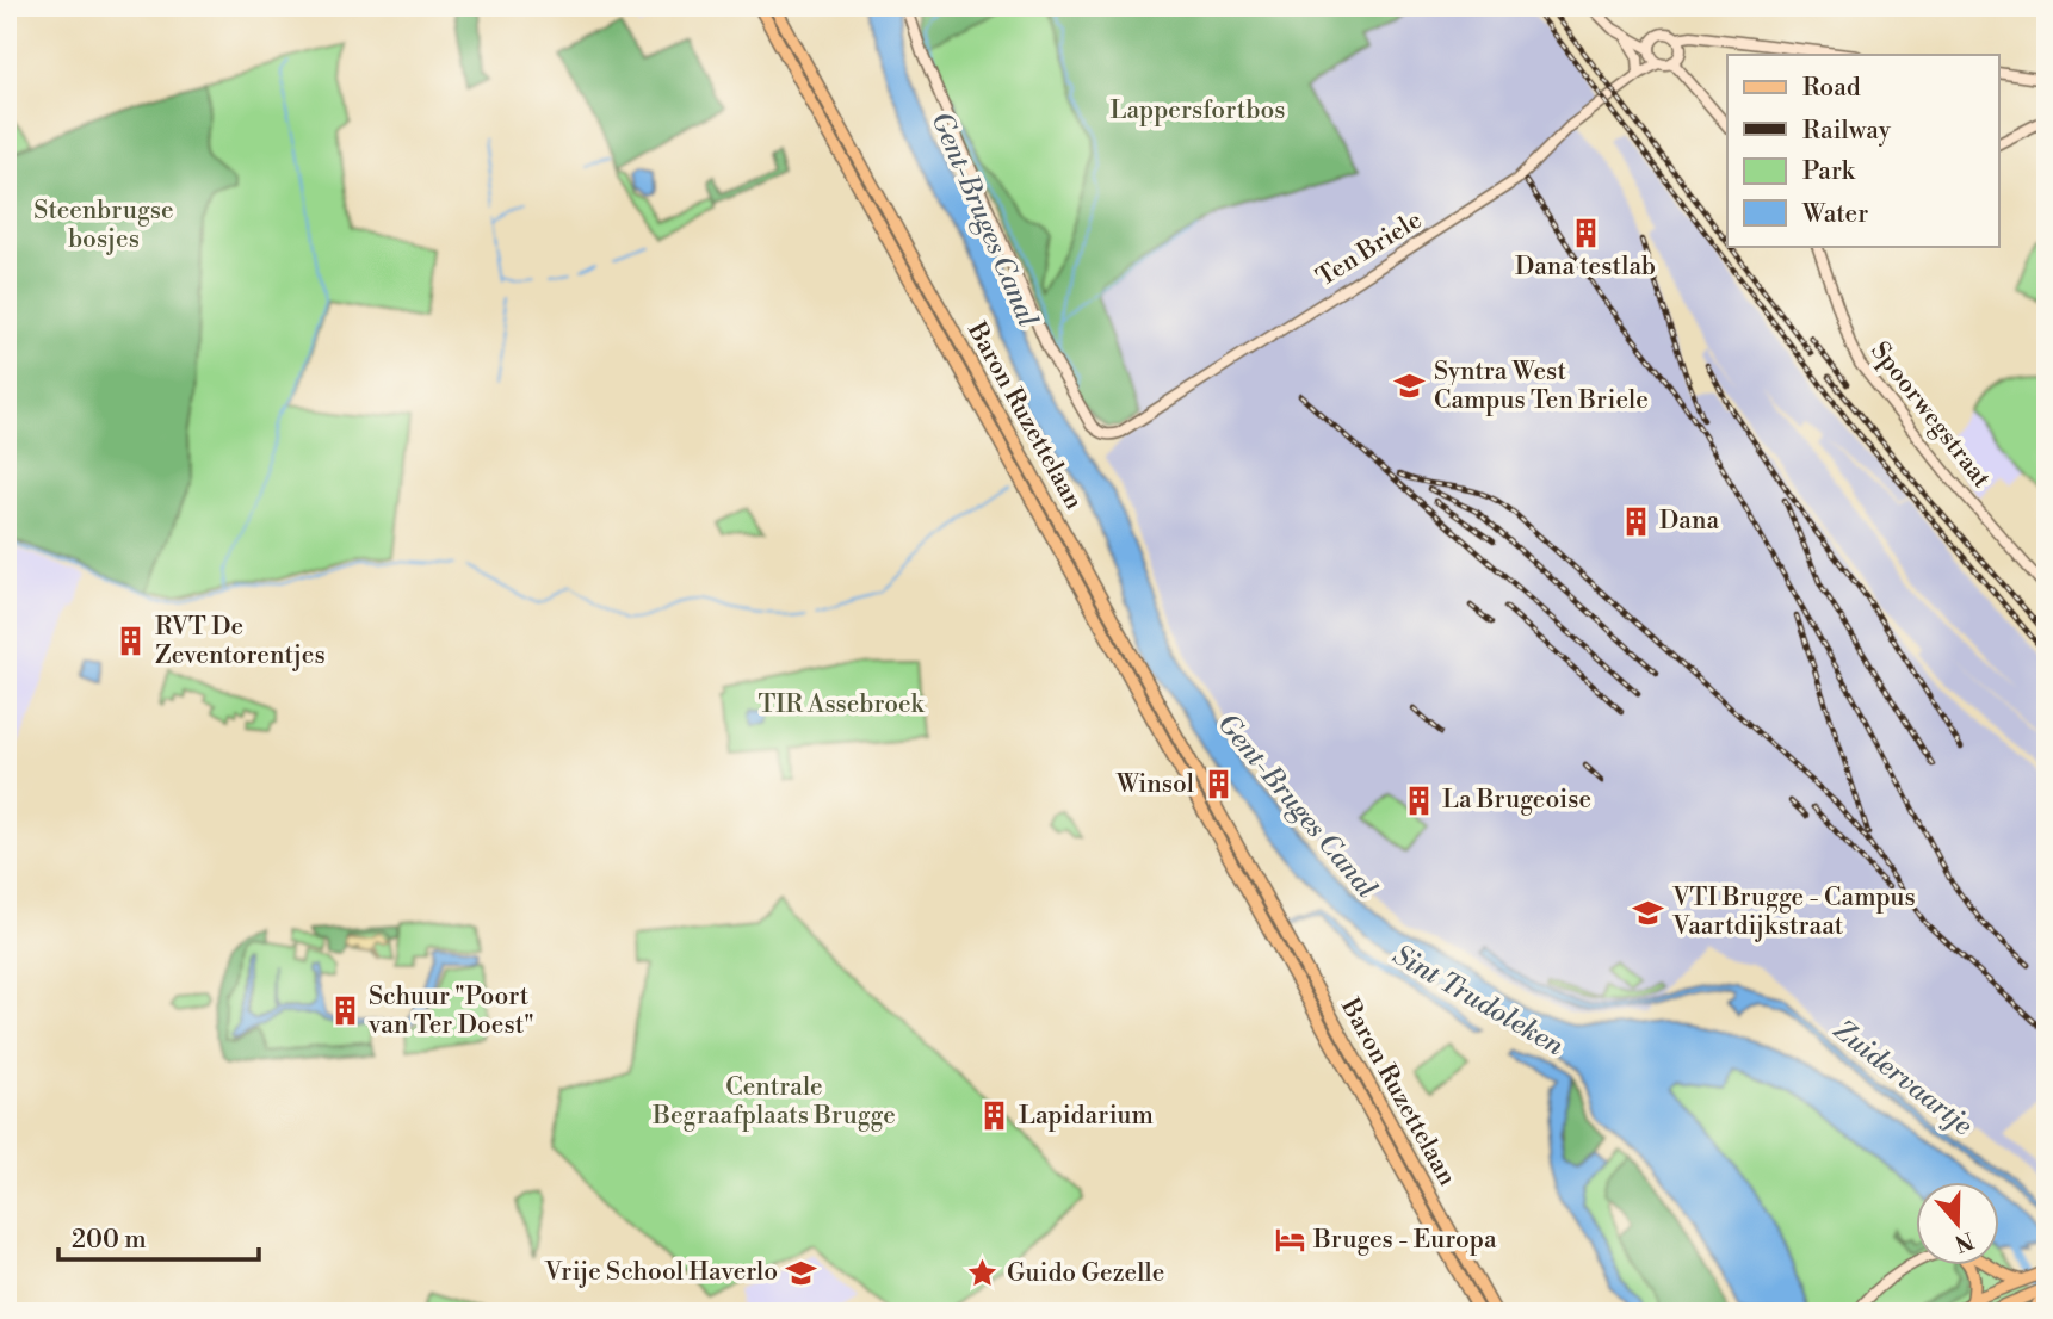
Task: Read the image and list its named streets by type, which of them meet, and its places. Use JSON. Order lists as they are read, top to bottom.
{
  "streets": {
    "main road": ["Baron Ruzettelaan"],
    "street": ["Ten Briele", "Spoorwegstraat"]
  },
  "water": ["Gent-Bruges Canal", "Sint Trudoleken", "Zuidervaartje"],
  "parks": [
    "Lappersfortbos",
    "Steenbrugse bosjes",
    "TIR Assebroek",
    "Centrale Begraafplaats Brugge"
  ],
  "places": {
    "building": [
      "Dana testlab",
      "Dana",
      "RVT De Zeventorentjes",
      "Winsol",
      "La Brugeoise",
      "Schuur \"Poort van Ter Doest\"",
      "Lapidarium"
    ],
    "school or university": ["Syntra West Campus Ten Briele", "VTI Brugge - Campus Vaartdijkstraat", "Vrije School Haverlo"],
    "hotel": ["Bruges - Europa"],
    "place": ["Guido Gezelle"]
  },
  "legend": [
    "Road",
    "Railway",
    "Park",
    "Water"
  ],
  "scale_bar": "200 m",
  "north": "bottom"
}
